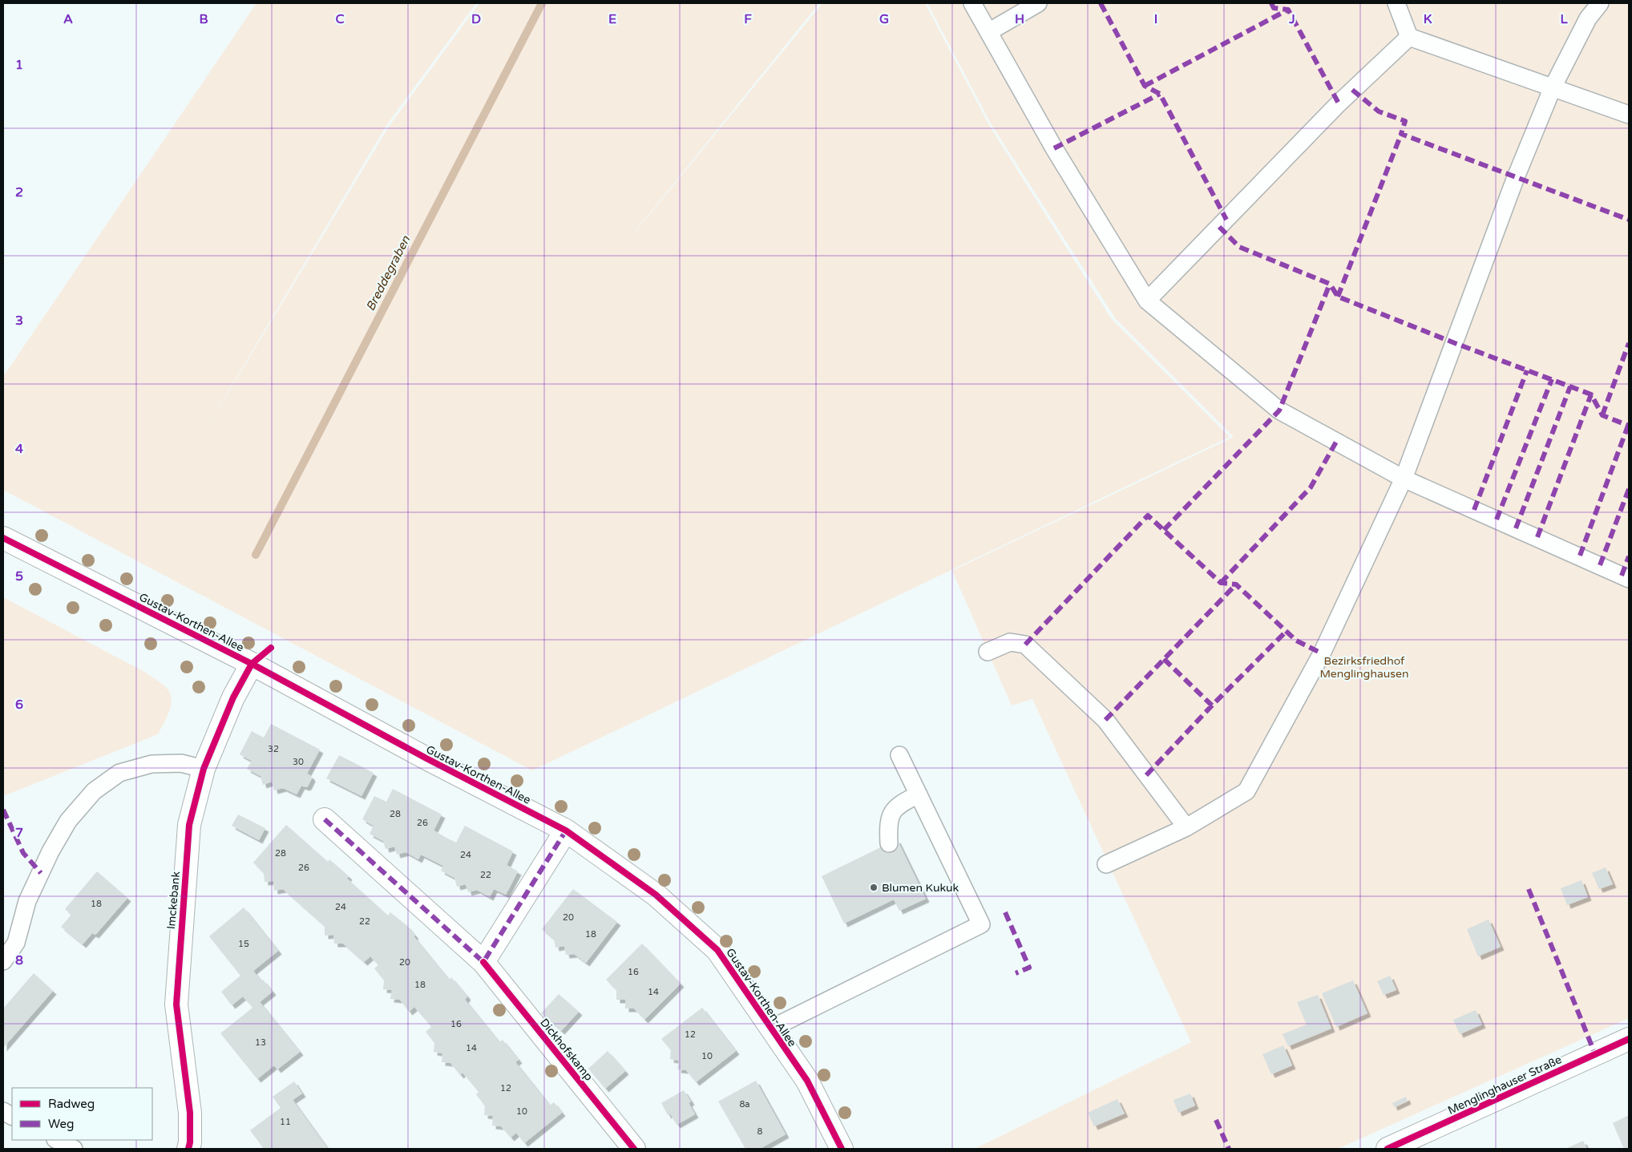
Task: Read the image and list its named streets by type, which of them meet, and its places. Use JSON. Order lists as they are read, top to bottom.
{
  "streets": {
    "street": [
      "Gustav-Korthen-Allee",
      "Imckebank",
      "Dickhofskamp",
      "Menglinghauser Straße"
    ]
  },
  "crossings": [
    ["Gustav-Korthen-Allee", "Imckebank"]
  ],
  "water": ["Breddegraben"],
  "parks": ["Bezirksfriedhof Menglinghausen"],
  "places": ["Blumen Kukuk"],
  "house_numbers": [
    "32",
    "30",
    "28",
    "26",
    "28",
    "24",
    "26",
    "22",
    "18",
    "24",
    "20",
    "22",
    "18",
    "15",
    "20",
    "16",
    "18",
    "14",
    "16",
    "12",
    "13",
    "14",
    "10",
    "12",
    "8a",
    "10",
    "11",
    "8"
  ],
  "legend": ["Radweg", "Weg"],
  "grid": {
    "columns": [
      "A",
      "B",
      "C",
      "D",
      "E",
      "F",
      "G",
      "H",
      "I",
      "J",
      "K",
      "L"
    ],
    "rows": [
      "1",
      "2",
      "3",
      "4",
      "5",
      "6",
      "7",
      "8"
    ]
  }
}
